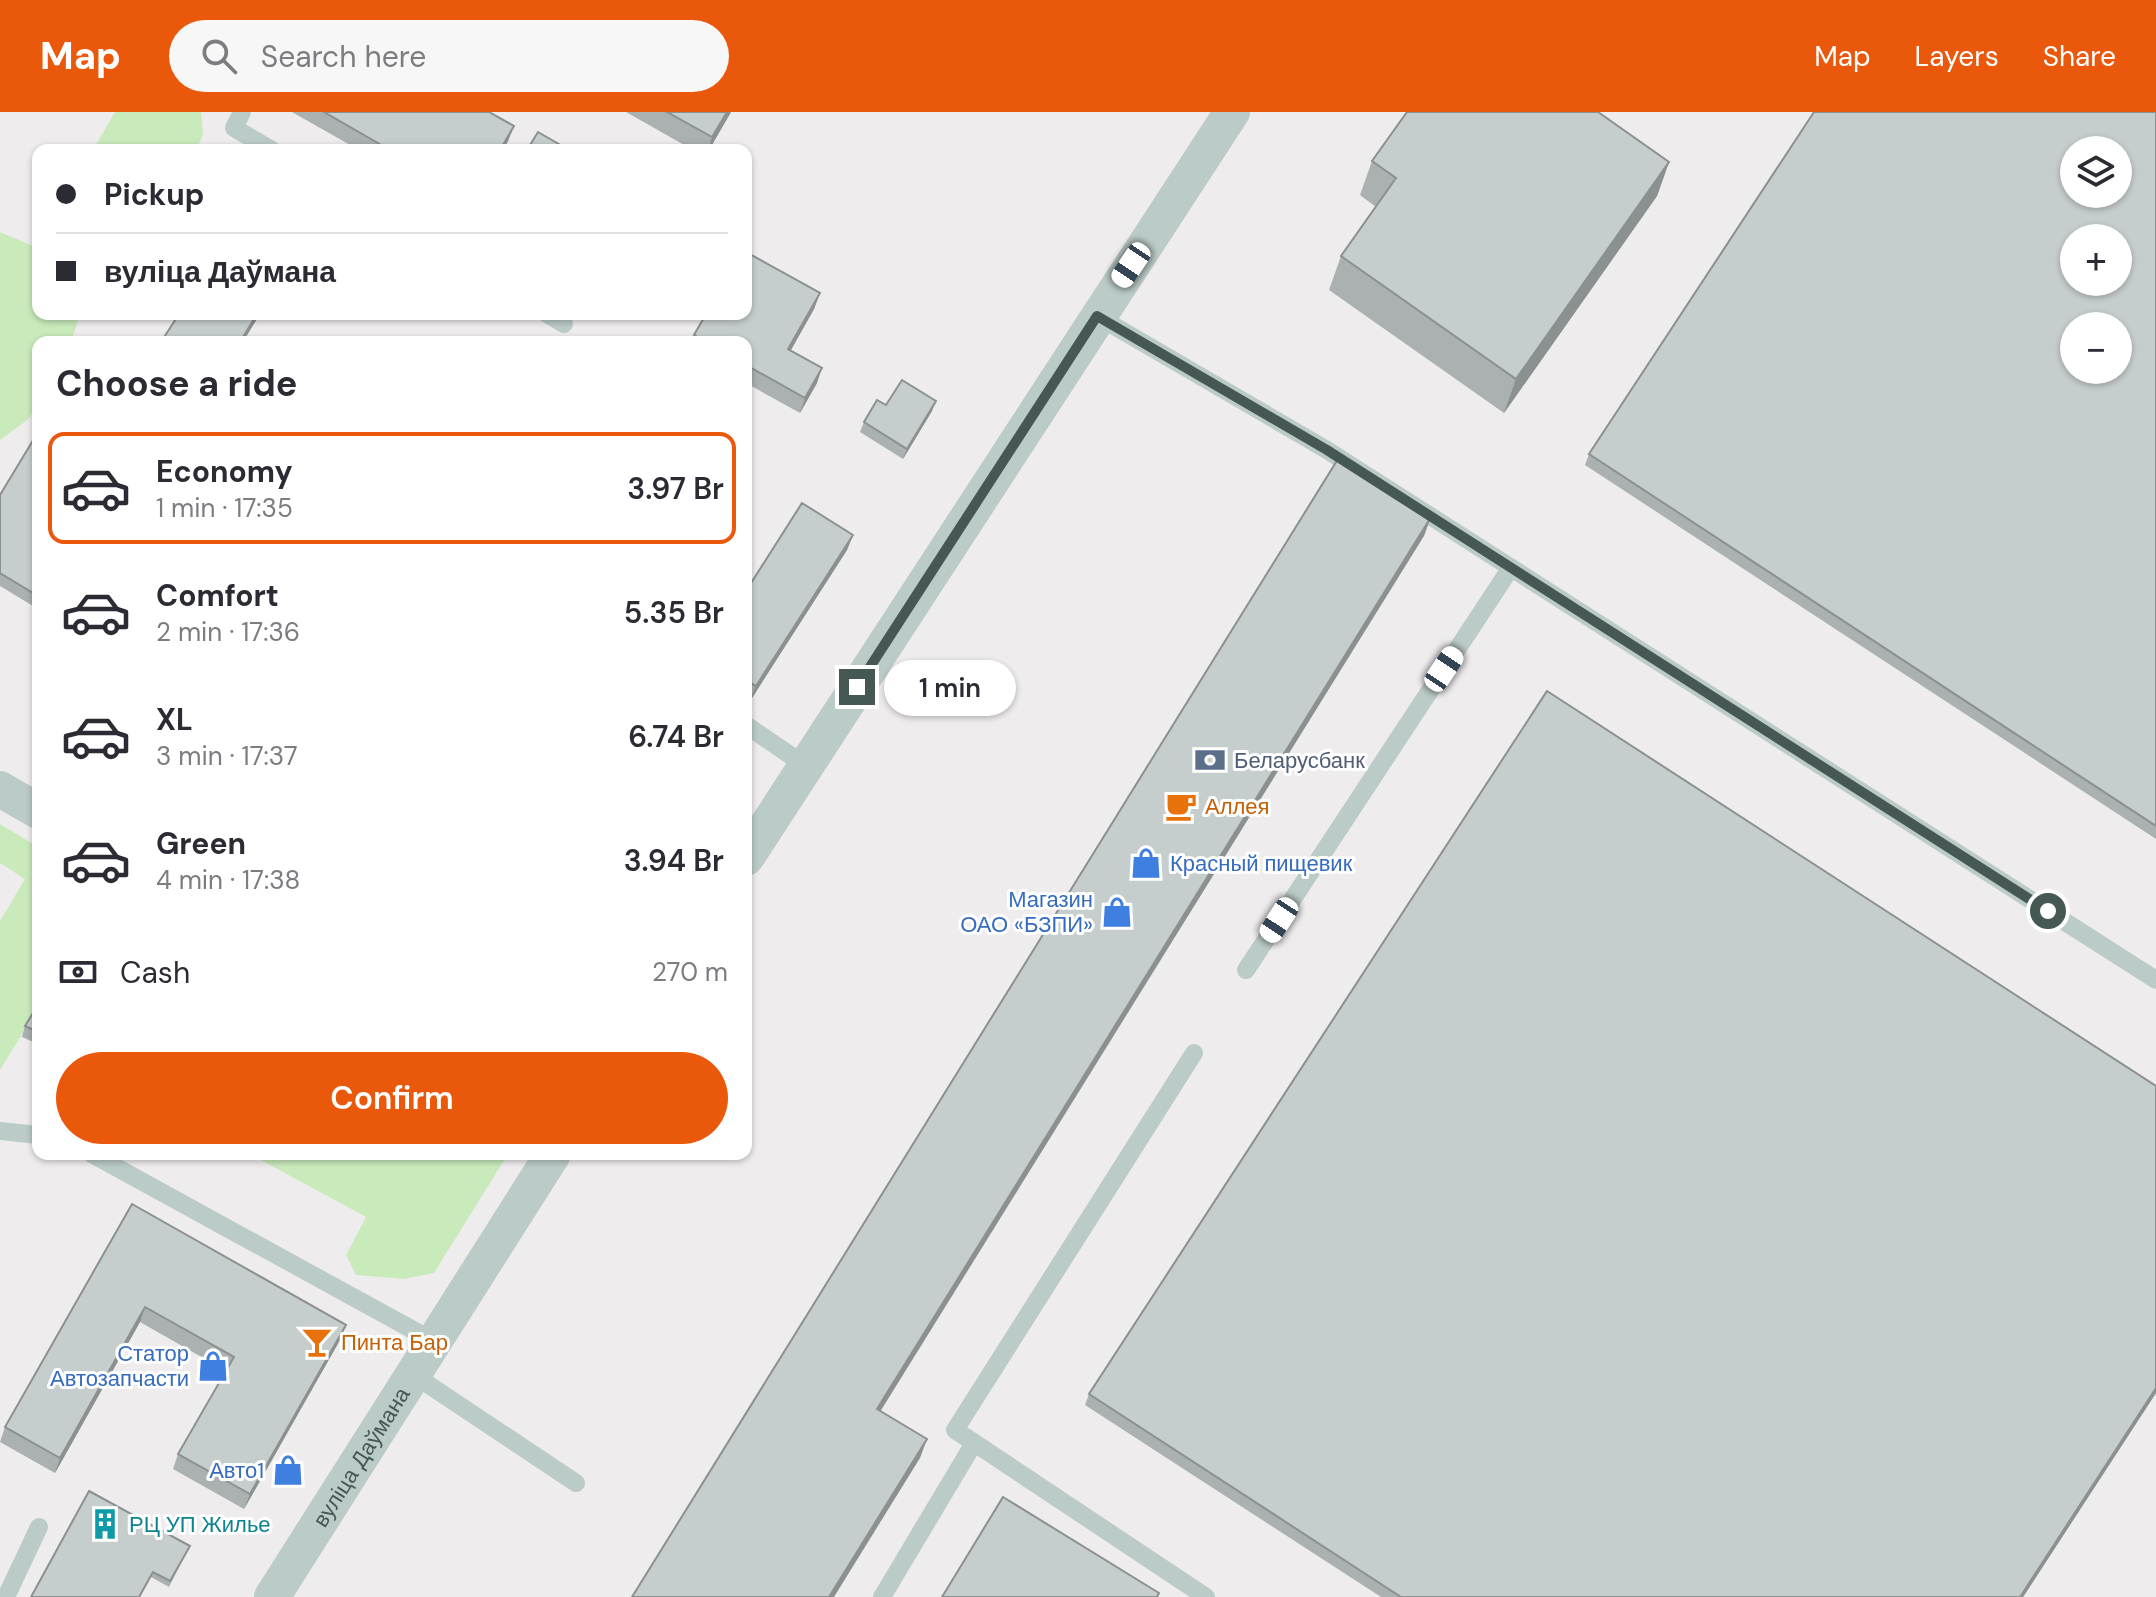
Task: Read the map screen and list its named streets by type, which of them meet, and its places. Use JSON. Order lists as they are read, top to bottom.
{
  "streets": {
    "street": ["вуліца Даўмана"]
  },
  "places": {
    "bank": ["Беларусбанк"],
    "cafe": ["Аллея"],
    "shop": [
      "Красный пищевик",
      "Магазин ОАО «БЗПИ»",
      "Статор Автозапчасти",
      "Авто1"
    ],
    "bar": ["Пинта Бар"],
    "building": ["РЦ УП Жилье"]
  },
  "page": {
    "header": "Map",
    "search": "Search here",
    "nav": ["Map", "Layers", "Share"],
    "map_buttons": ["+", "−"],
    "banner": ["Pickup", "вуліца Даўмана"],
    "heading": "Choose a ride",
    "list": [
      {
        "name": "Economy",
        "note": "1 min · 17:35",
        "value": "3.97 Br"
      },
      {
        "name": "Comfort",
        "note": "2 min · 17:36",
        "value": "5.35 Br"
      },
      {
        "name": "XL",
        "note": "3 min · 17:37",
        "value": "6.74 Br"
      },
      {
        "name": "Green",
        "note": "4 min · 17:38",
        "value": "3.94 Br"
      }
    ],
    "bubble": "1 min",
    "pay": ["Cash", "270 m"],
    "buttons": "Confirm"
  }
}
